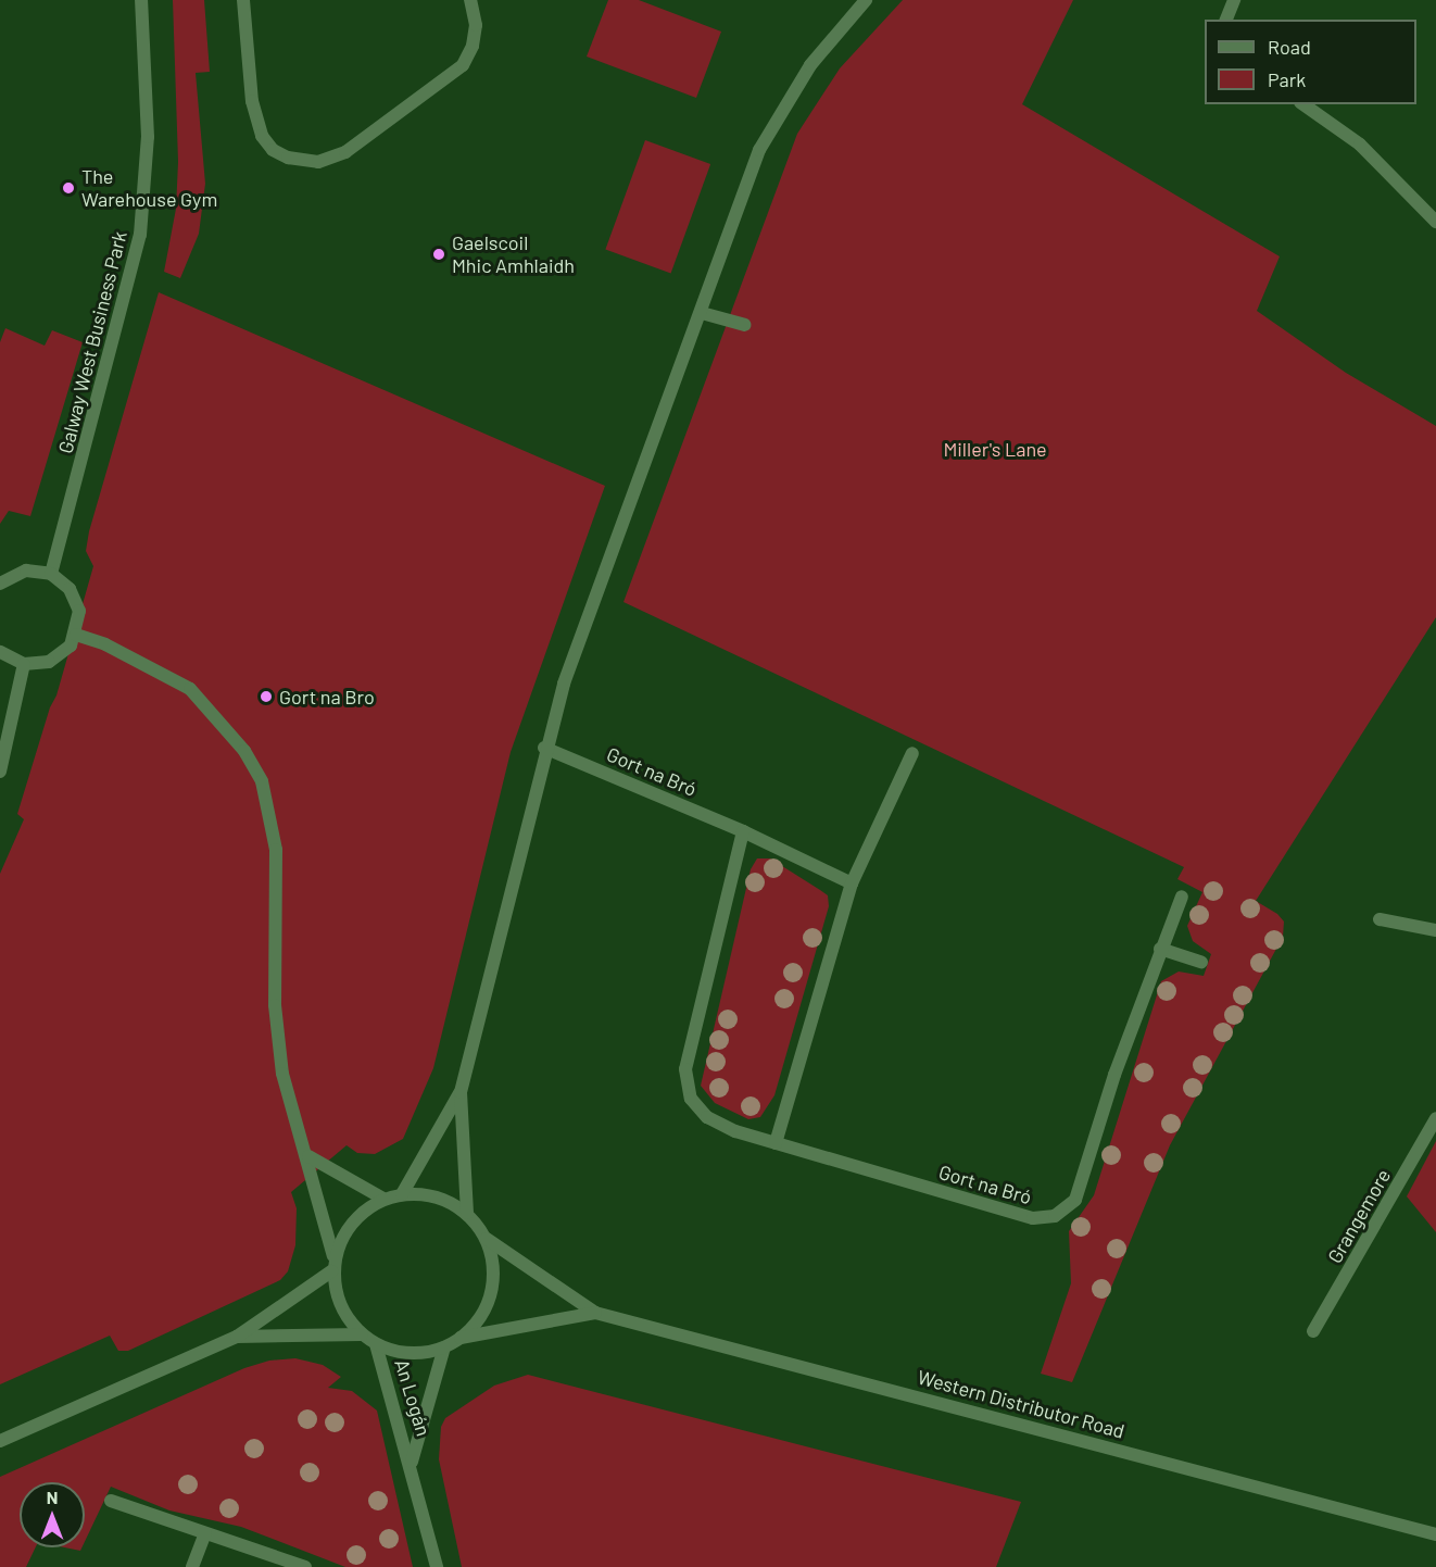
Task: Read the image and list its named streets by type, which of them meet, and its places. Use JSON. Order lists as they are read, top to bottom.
{
  "streets": {
    "street": [
      "Galway West Business Park",
      "Gort na Bró",
      "Grangemore",
      "An Logán",
      "Western Distributor Road"
    ]
  },
  "crossings": [
    ["An Logán", "Western Distributor Road"]
  ],
  "parks": ["Miller's Lane"],
  "places": ["The Warehouse Gym", "Gaelscoil Mhic Amhlaidh", "Gort na Bro"],
  "legend": ["Road", "Park"],
  "north": "top"
}
